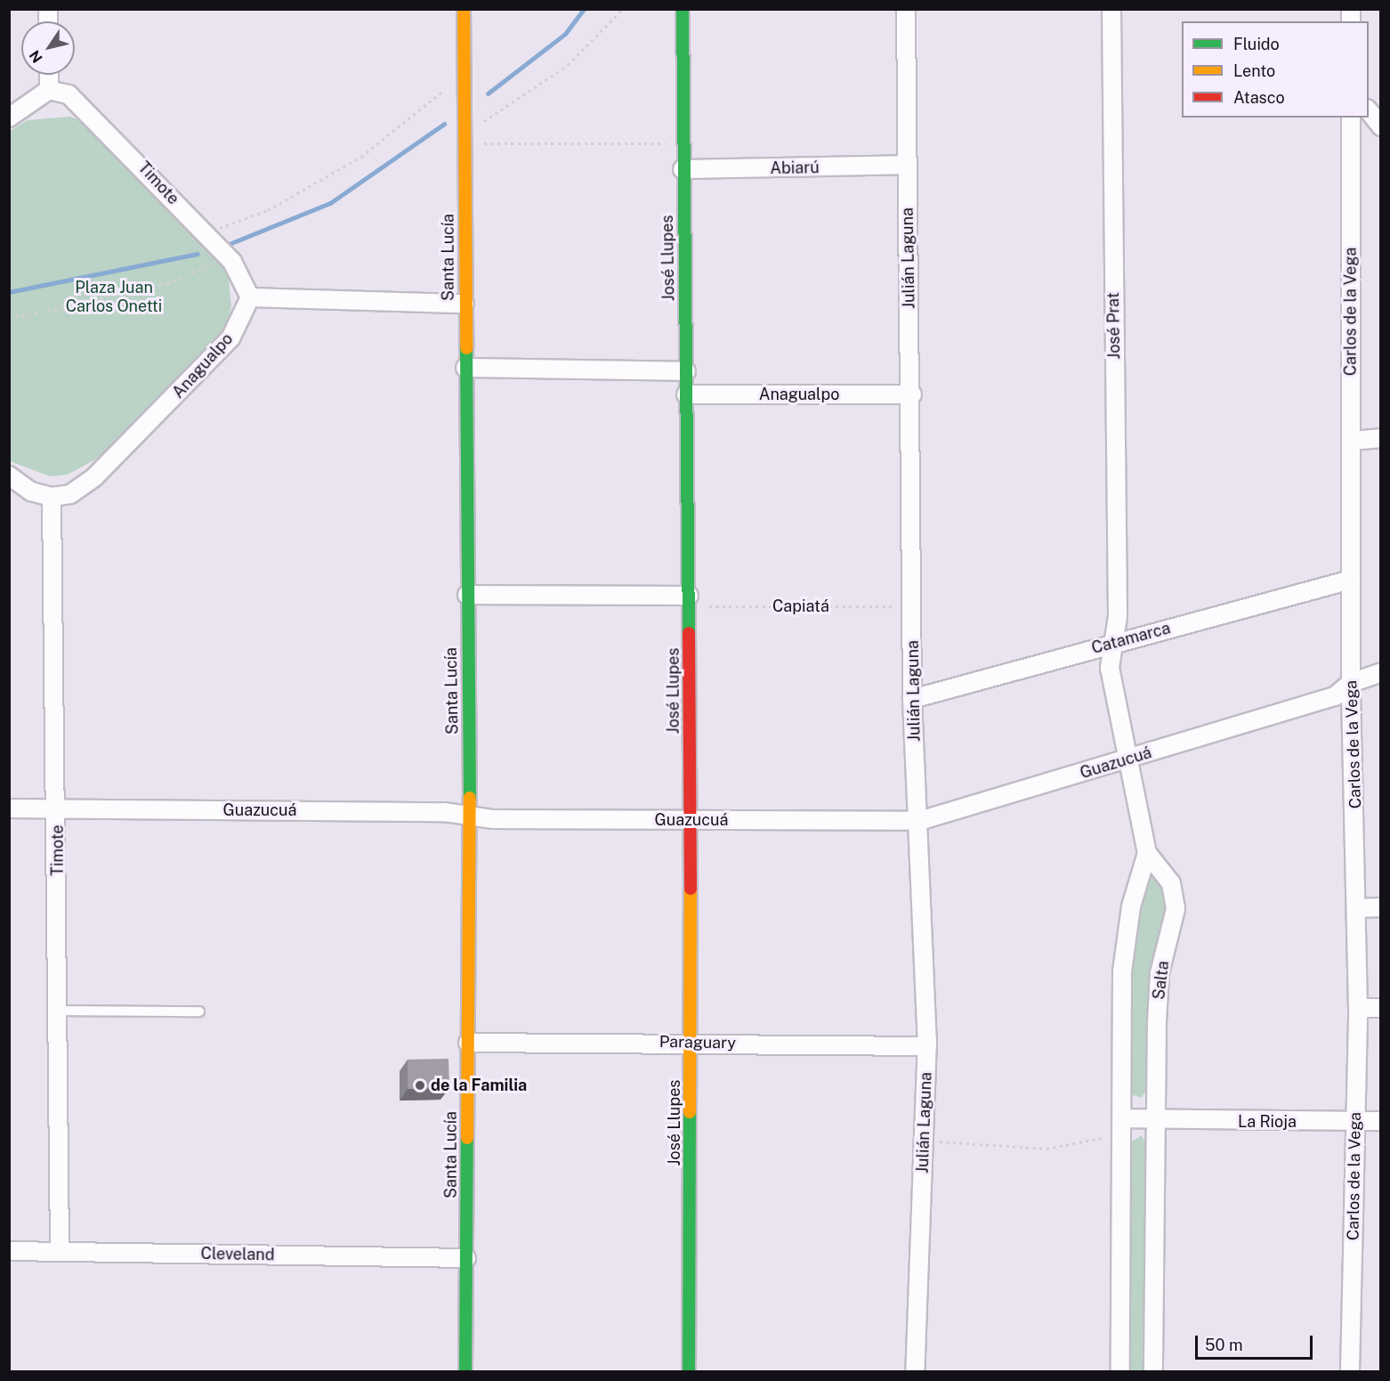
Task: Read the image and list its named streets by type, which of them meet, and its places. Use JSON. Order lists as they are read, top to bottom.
{
  "streets": {
    "street": [
      "Abiarú",
      "Timote",
      "Santa Lucía",
      "José Llupes",
      "Julián Laguna",
      "Carlos de la Vega",
      "José Prat",
      "Anagualpo",
      "Catamarca",
      "Guazucuá",
      "Salta",
      "Paraguary",
      "La Rioja",
      "Cleveland"
    ],
    "path": ["Capiatá"]
  },
  "crossings": [
    ["Abiarú", "José Llupes"],
    ["Abiarú", "Julián Laguna"],
    ["Timote", "Anagualpo"],
    ["Timote", "Guazucuá"],
    ["Timote", "Cleveland"],
    ["Santa Lucía", "Guazucuá"],
    ["Santa Lucía", "Paraguary"],
    ["Santa Lucía", "Cleveland"],
    ["José Llupes", "Anagualpo"],
    ["José Llupes", "Capiatá"],
    ["José Llupes", "Guazucuá"],
    ["José Llupes", "Paraguary"],
    ["Julián Laguna", "Anagualpo"],
    ["Julián Laguna", "Capiatá"],
    ["Julián Laguna", "Catamarca"],
    ["Julián Laguna", "Guazucuá"],
    ["Julián Laguna", "Paraguary"],
    ["Carlos de la Vega", "Catamarca"],
    ["Carlos de la Vega", "Guazucuá"],
    ["Carlos de la Vega", "La Rioja"],
    ["José Prat", "Catamarca"],
    ["José Prat", "Salta"],
    ["Catamarca", "Salta"],
    ["Guazucuá", "Salta"],
    ["Salta", "La Rioja"]
  ],
  "parks": ["Plaza Juan Carlos Onetti"],
  "places": ["de la Familia"],
  "legend": ["Fluido", "Lento", "Atasco"],
  "scale_bar": "50 m",
  "north": "bottom left"
}
